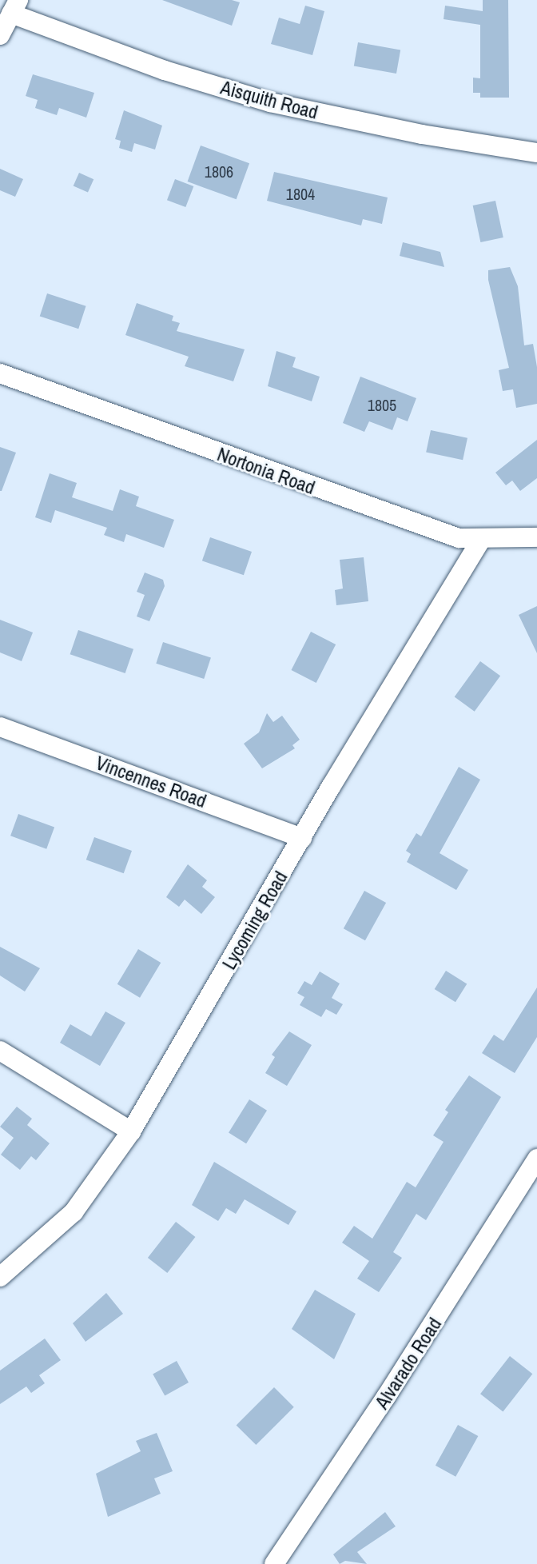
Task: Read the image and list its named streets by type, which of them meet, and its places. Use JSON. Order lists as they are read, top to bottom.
{
  "streets": {
    "street": [
      "Aisquith Road",
      "Nortonia Road",
      "Vincennes Road",
      "Lycoming Road",
      "Alvarado Road"
    ]
  },
  "crossings": [
    ["Nortonia Road", "Lycoming Road"],
    ["Vincennes Road", "Lycoming Road"]
  ],
  "house_numbers": ["1806", "1804", "1805"]
}
